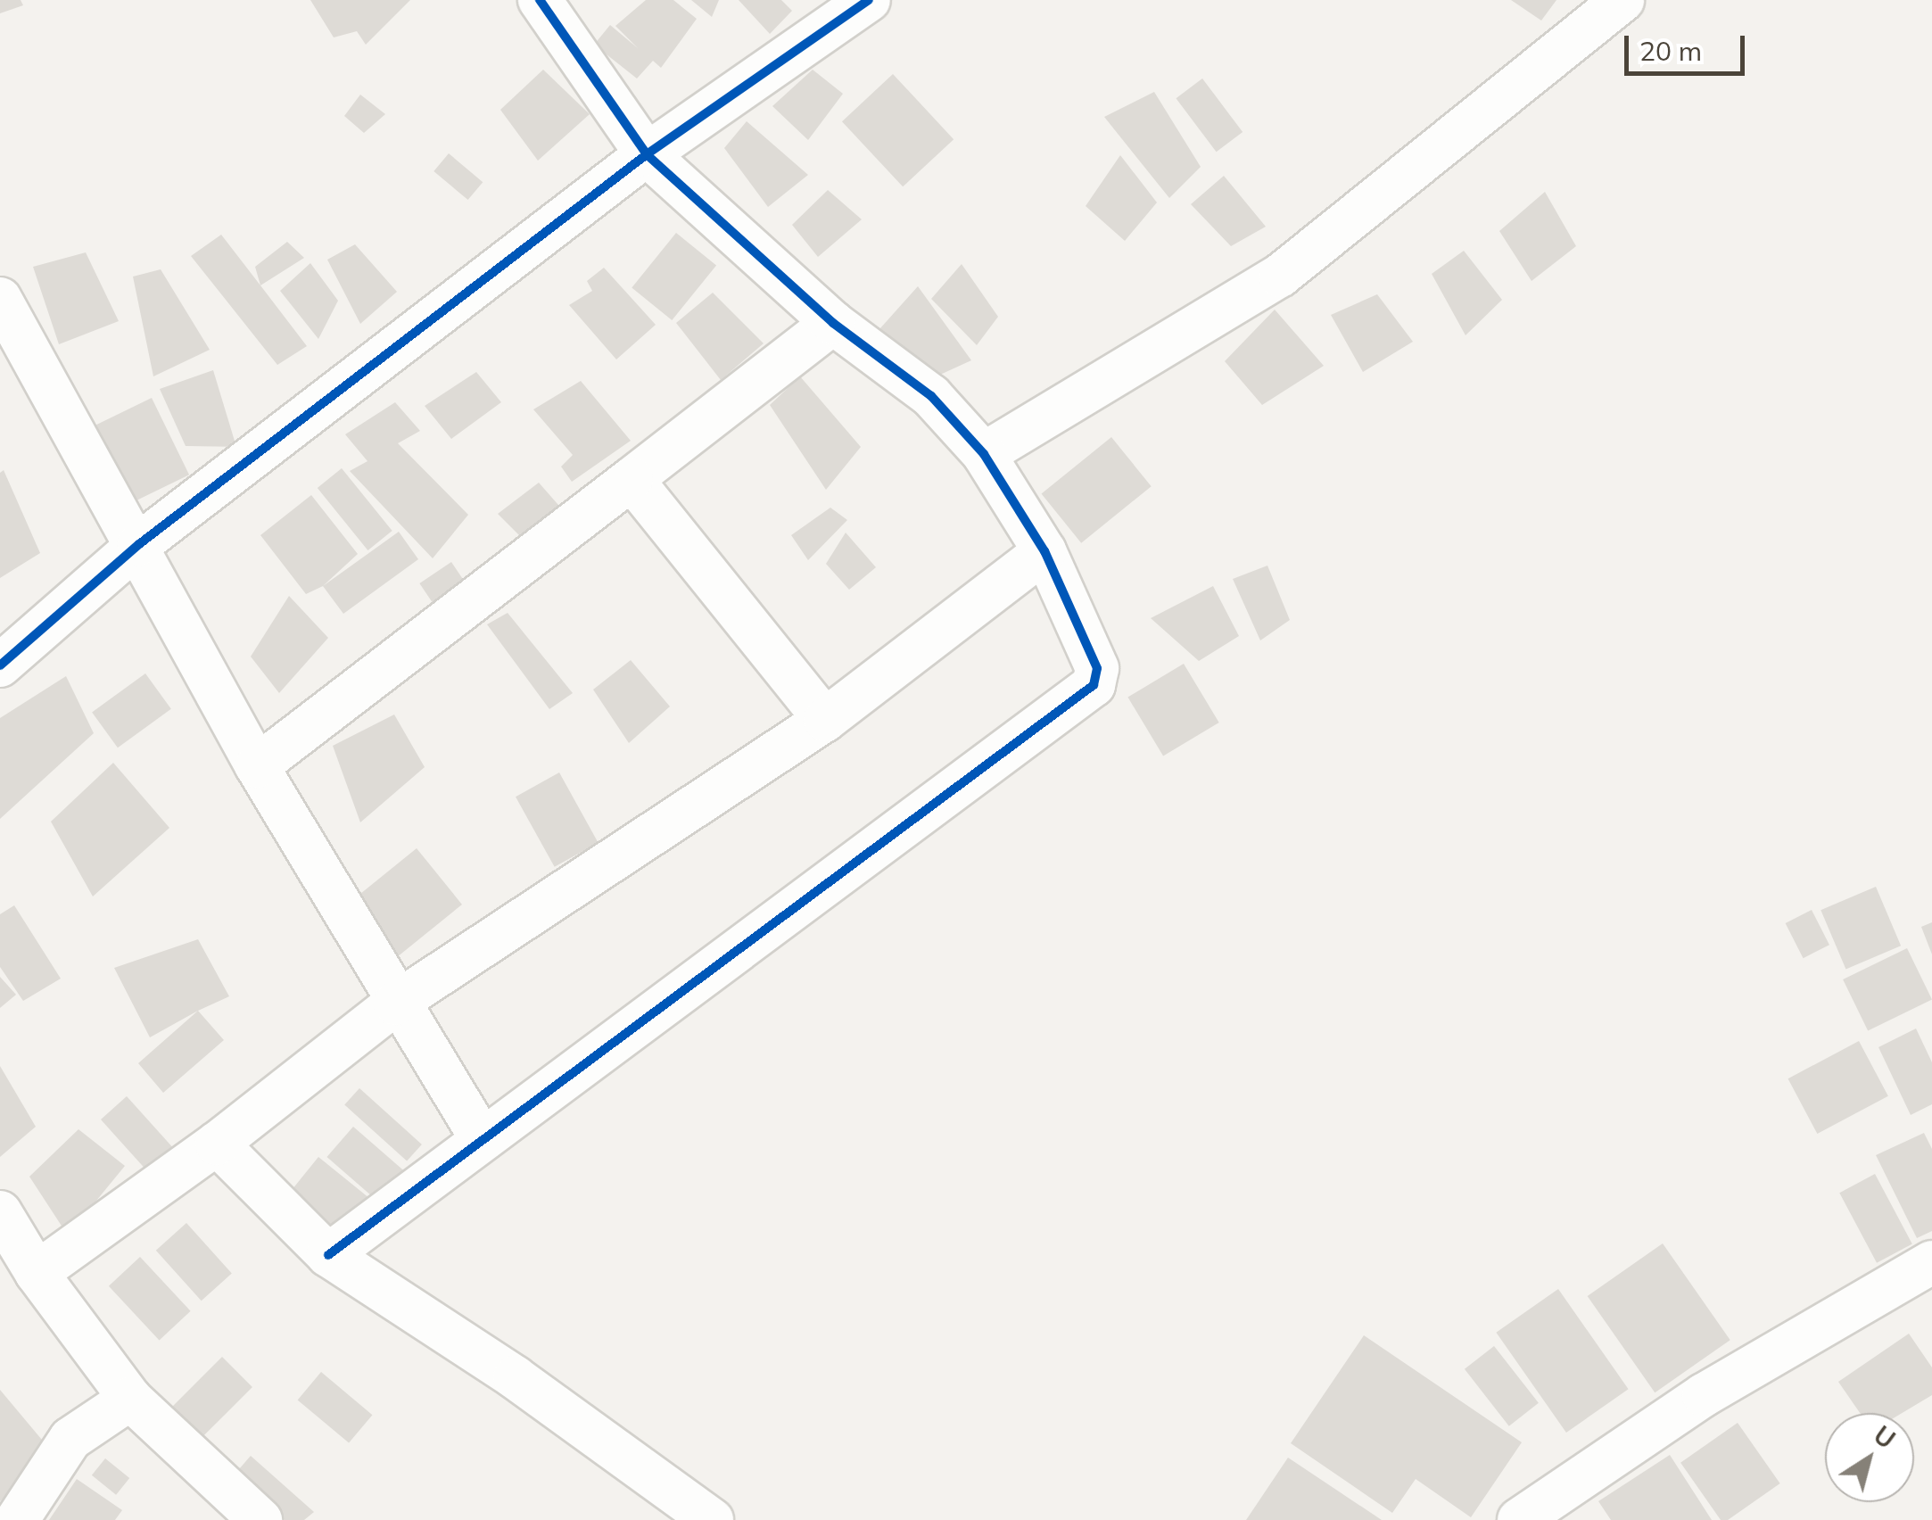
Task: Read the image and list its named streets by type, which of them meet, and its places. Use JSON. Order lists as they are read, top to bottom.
{
  "scale_bar": "20 m",
  "north": "top right"
}
